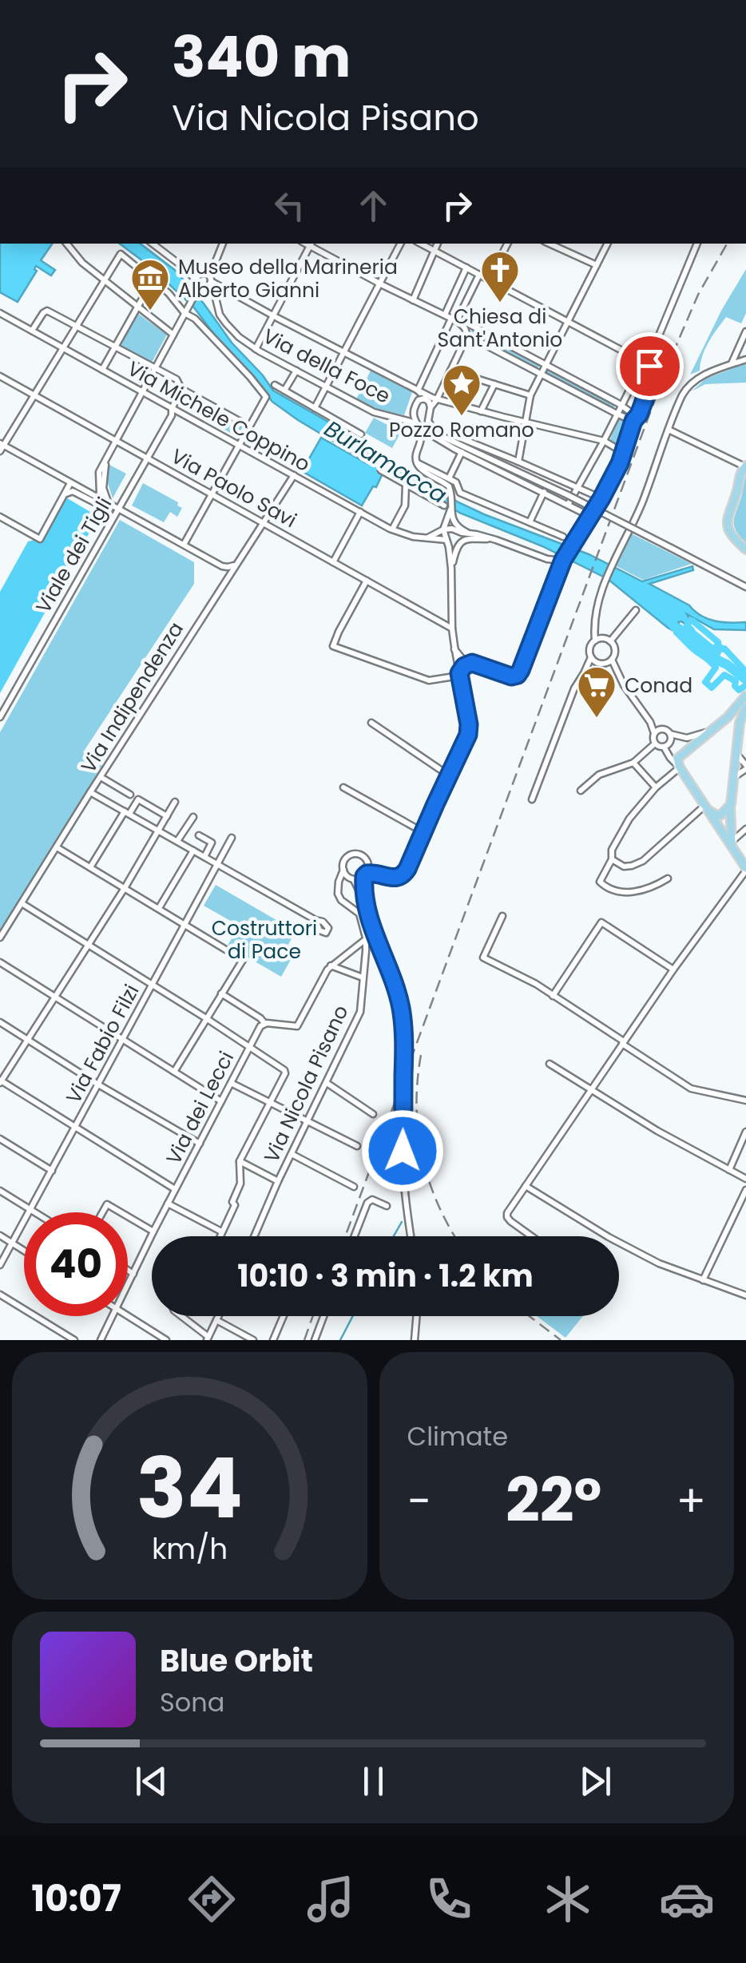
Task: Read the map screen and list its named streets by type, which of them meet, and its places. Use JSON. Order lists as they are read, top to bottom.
{
  "streets": {
    "street": [
      "Via della Foce",
      "Via Michele Coppino",
      "Via Paolo Savi",
      "Viale dei Tigli",
      "Via Indipendenza",
      "Via Fabio Filzi",
      "Via Nicola Pisano",
      "Via dei Lecci"
    ]
  },
  "crossings": [
    ["Via Michele Coppino", "Viale dei Tigli"],
    ["Via Michele Coppino", "Via Indipendenza"],
    ["Via Paolo Savi", "Viale dei Tigli"],
    ["Via Paolo Savi", "Via Indipendenza"]
  ],
  "water": ["Burlamacca"],
  "parks": ["Costruttori di Pace"],
  "places": {
    "church": ["Chiesa di Sant'Antonio"],
    "museum": ["Museo della Marineria Alberto Gianni"],
    "place": ["Pozzo Romano"],
    "supermarket": ["Conad"]
  },
  "page": {
    "turn": ["340 m", "Via Nicola Pisano"],
    "limit": "40",
    "trip": "10:10 · 3 min · 1.2 km",
    "tile": "Climate",
    "heat": ["−", "22°", "+"],
    "song": ["Blue Orbit", "Sona"],
    "tabs": "10:07",
    "gauge": ["34", "km/h"]
  }
}
